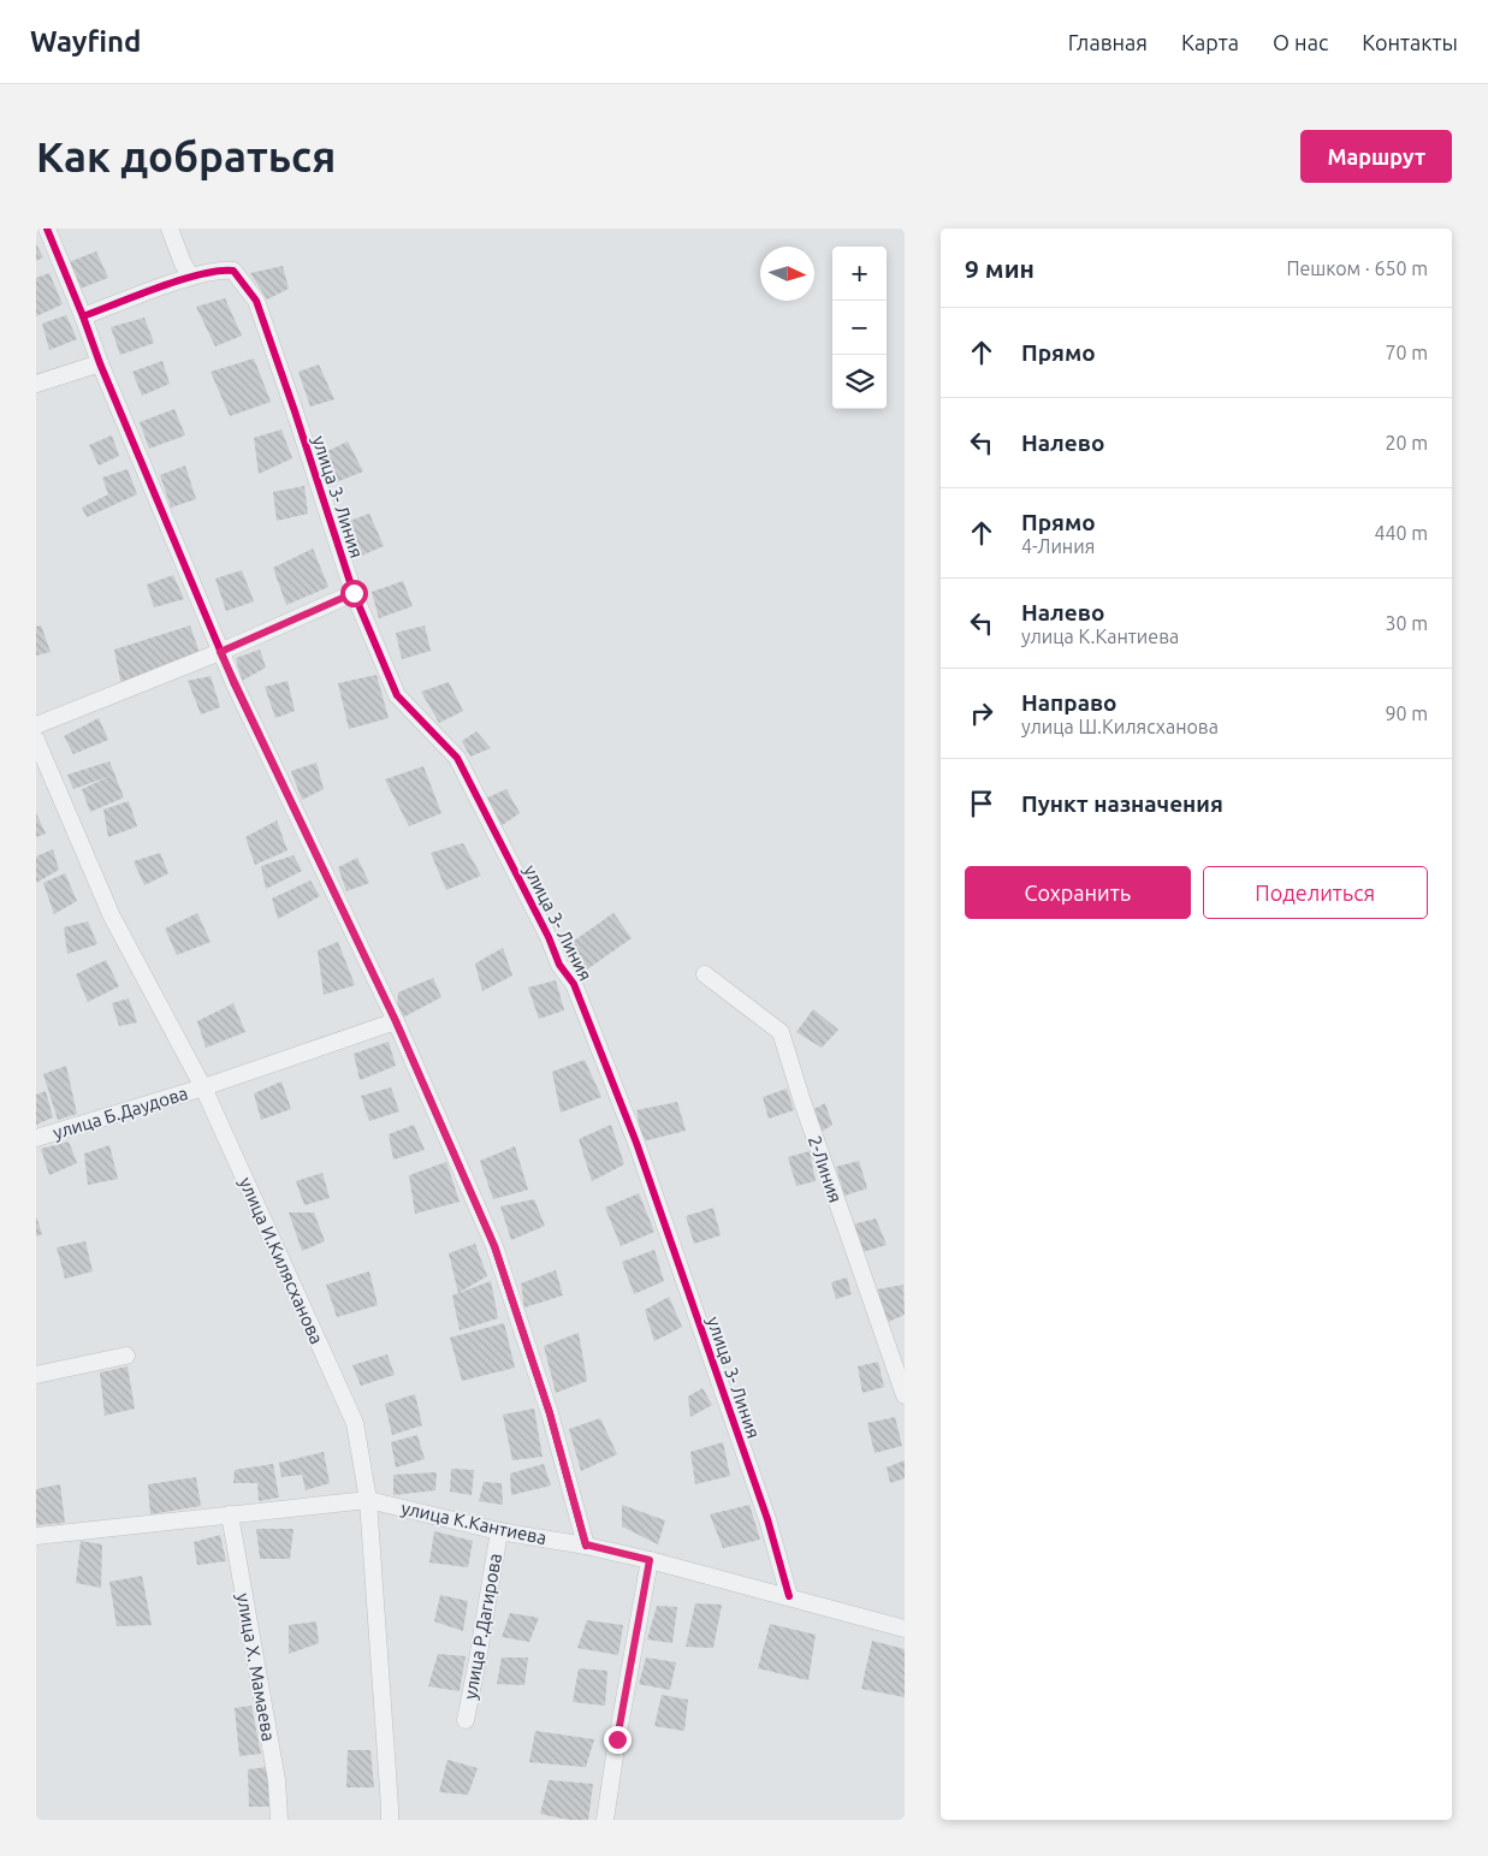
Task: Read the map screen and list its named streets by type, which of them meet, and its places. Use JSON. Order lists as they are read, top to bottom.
{
  "streets": {
    "street": [
      "улица 3- Линия",
      "улица Б.Даудова",
      "2-Линия",
      "улица И.Килясханова",
      "улица К.Кантиева",
      "улица Р.Дагирова",
      "улица Х. Мамаева"
    ]
  },
  "crossings": [
    ["улица 3- Линия", "улица К.Кантиева"],
    ["улица Б.Даудова", "улица И.Килясханова"],
    ["улица И.Килясханова", "улица К.Кантиева"],
    ["улица К.Кантиева", "улица Р.Дагирова"],
    ["улица К.Кантиева", "улица Х. Мамаева"]
  ],
  "north": "right",
  "page": {
    "header": "Wayfind",
    "nav": [
      "Главная",
      "Карта",
      "О нас",
      "Контакты"
    ],
    "buttons": [
      "Маршрут",
      ["Сохранить", "Поделиться"]
    ],
    "title": "Как добраться",
    "heading": ["9 мин", "Пешком · 650 m"],
    "map_buttons": ["+", "−"],
    "list": [
      ["Прямо", "70 m"],
      ["Налево", "20 m"],
      ["Прямо", "4-Линия", "440 m"],
      ["Налево", "улица К.Кантиева", "30 m"],
      ["Направо", "улица Ш.Килясханова", "90 m"],
      "Пункт назначения"
    ]
  }
}
